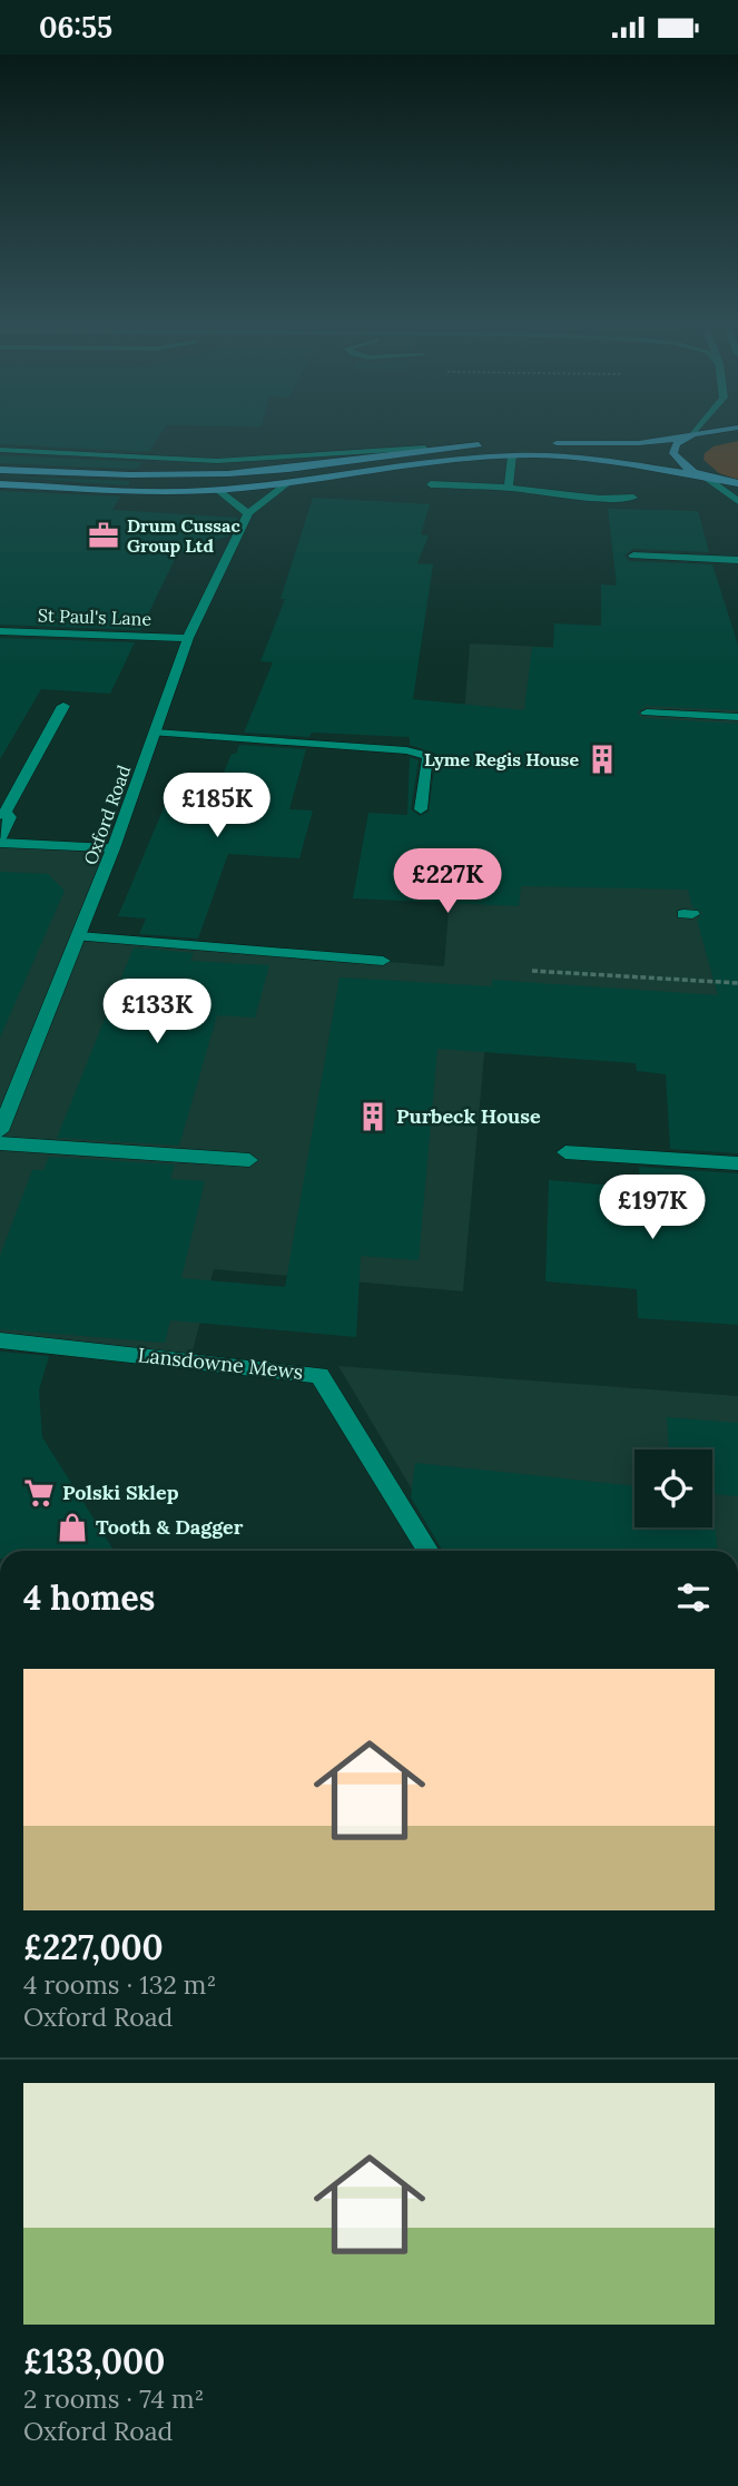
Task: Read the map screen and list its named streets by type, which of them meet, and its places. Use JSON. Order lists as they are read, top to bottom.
{
  "streets": {
    "street": ["St Paul's Lane", "Oxford Road", "Lansdowne Mews"]
  },
  "crossings": [
    ["St Paul's Lane", "Oxford Road"]
  ],
  "places": {
    "office": ["Drum Cussac Group Ltd"],
    "building": ["Lyme Regis House", "Purbeck House"],
    "supermarket": ["Polski Sklep"],
    "shop": ["Tooth & Dagger"]
  },
  "page": {
    "status": "06:55",
    "price": [
      "£185K",
      "£227K",
      "£133K",
      "£197K"
    ],
    "heading": "4 homes",
    "list": [
      {
        "name": "£227,000",
        "note": "4 rooms · 132 m² · Oxford Road"
      },
      {
        "name": "£133,000",
        "note": "2 rooms · 74 m² · Oxford Road"
      }
    ]
  }
}
